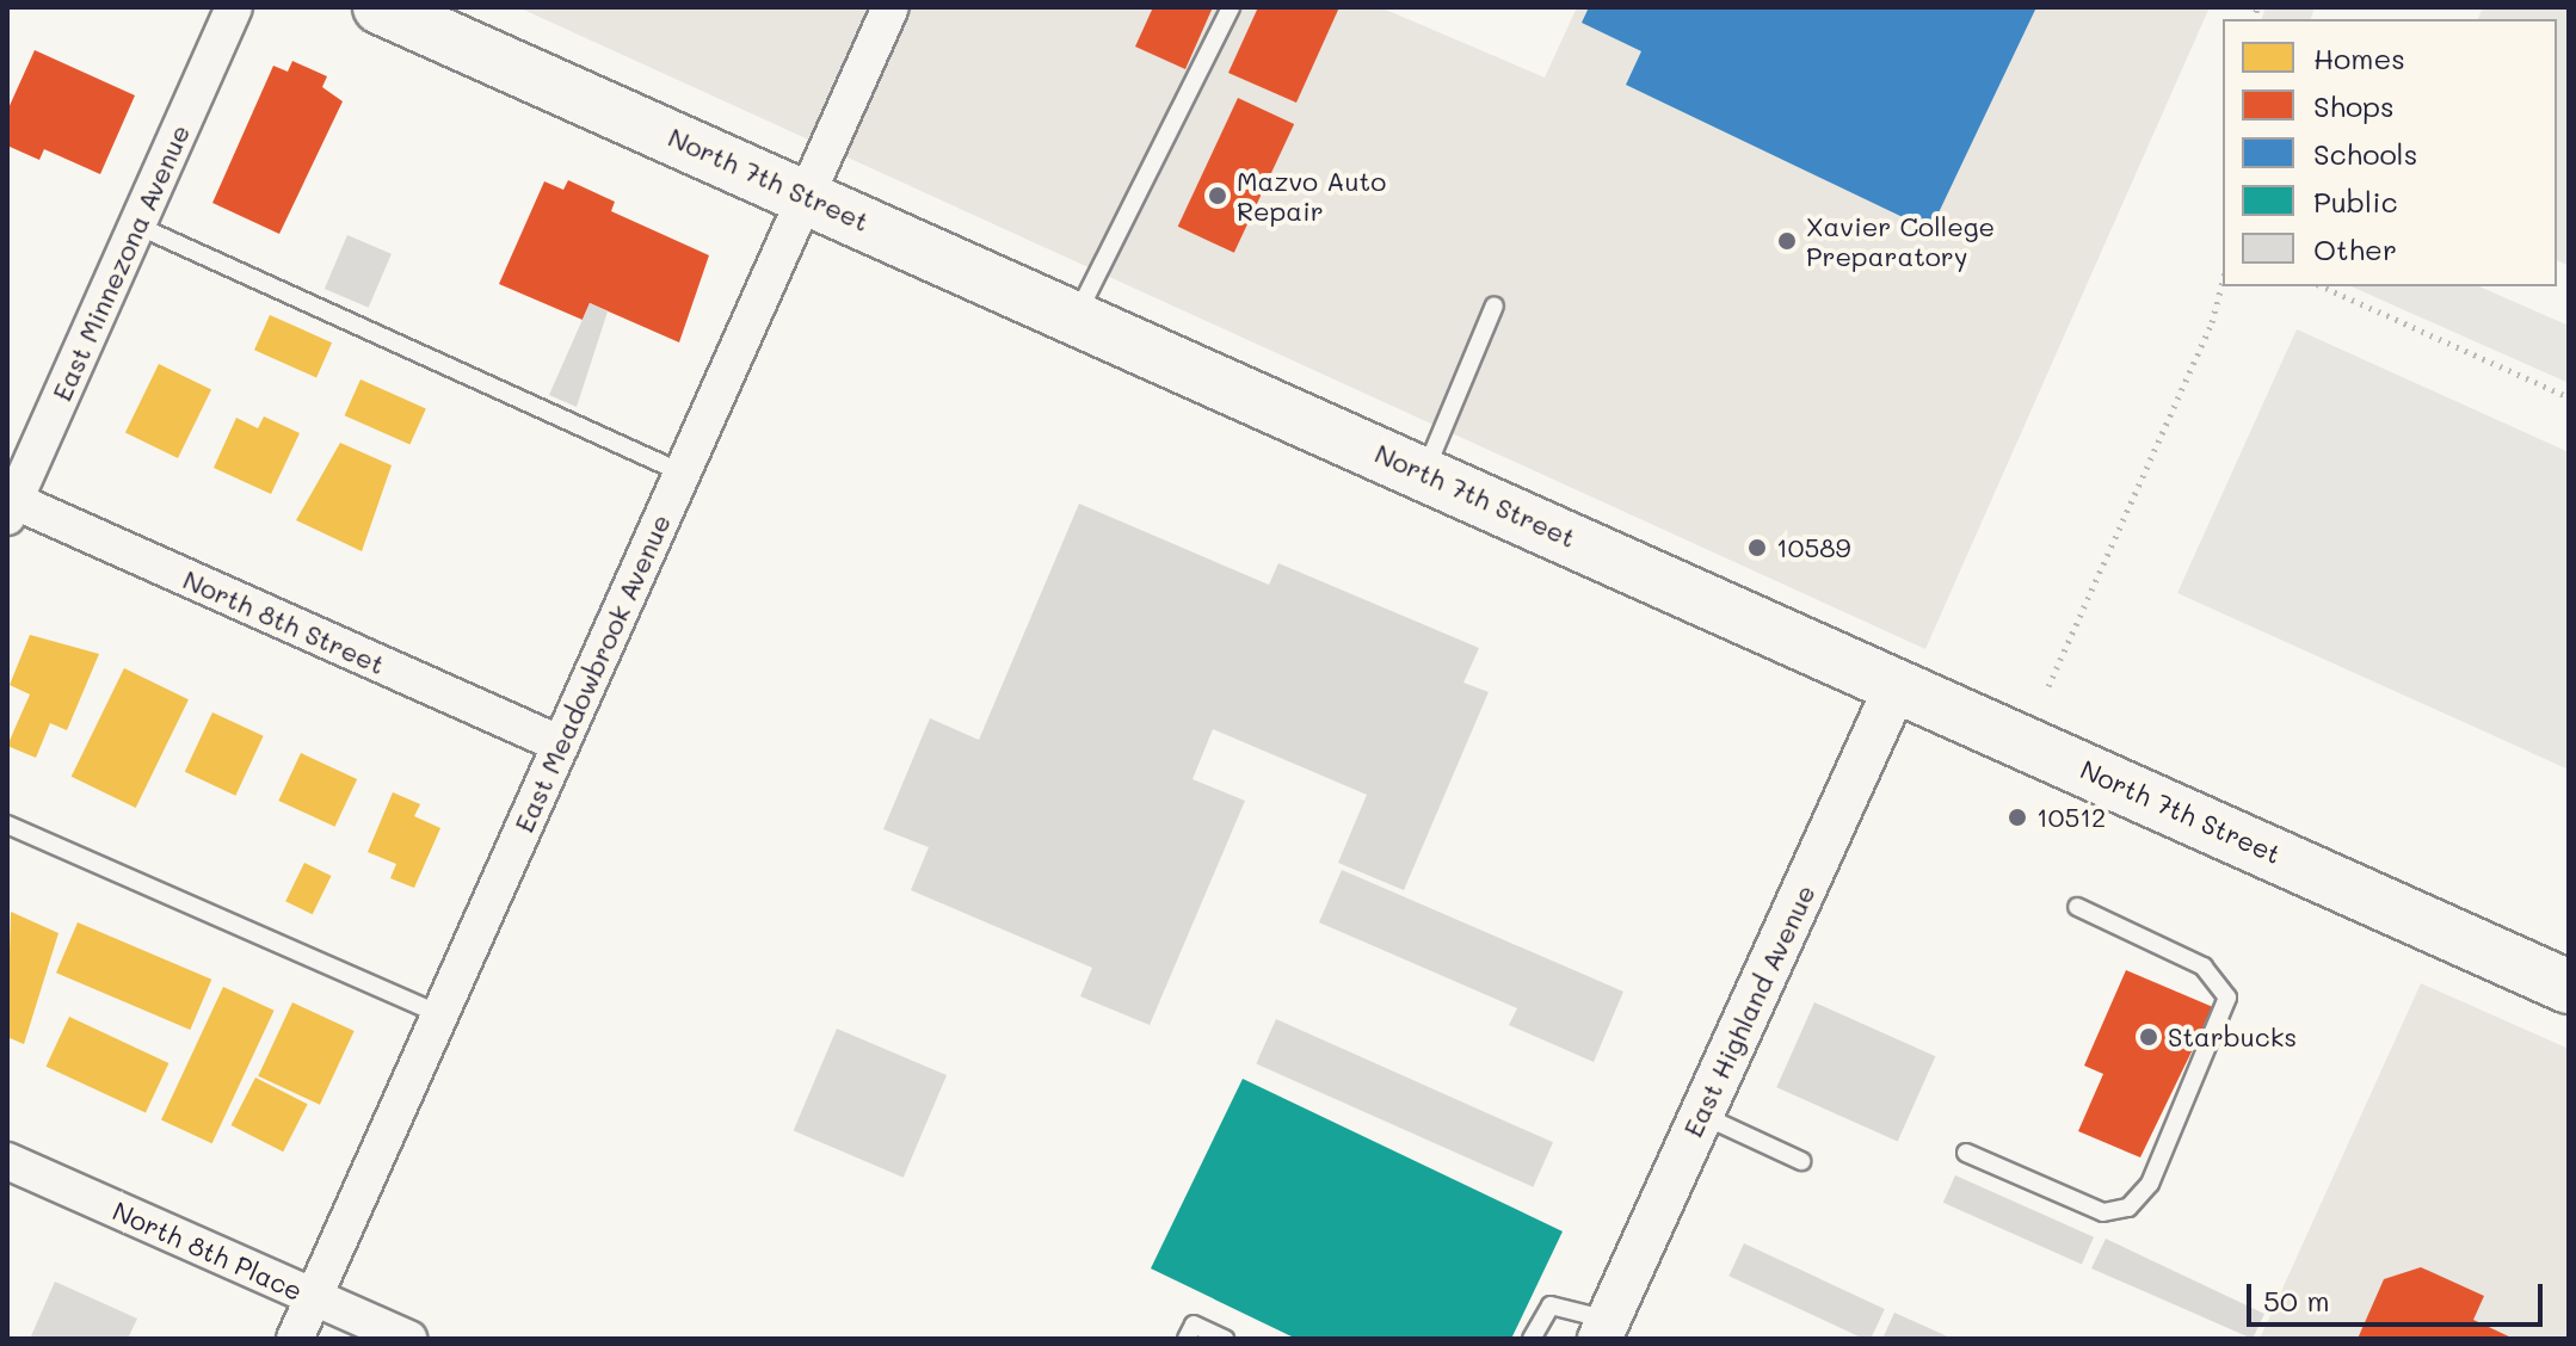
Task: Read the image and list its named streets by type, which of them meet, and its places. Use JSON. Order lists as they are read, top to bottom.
{
  "streets": {
    "main road": ["North 7th Street"],
    "street": [
      "East Minnezona Avenue",
      "North 8th Street",
      "East Meadowbrook Avenue",
      "East Highland Avenue",
      "North 8th Place"
    ]
  },
  "crossings": [
    ["North 7th Street", "East Meadowbrook Avenue"],
    ["North 7th Street", "East Highland Avenue"],
    ["East Minnezona Avenue", "North 8th Street"],
    ["North 8th Street", "East Meadowbrook Avenue"],
    ["East Meadowbrook Avenue", "North 8th Place"]
  ],
  "places": [
    "Mazvo Auto Repair",
    "Xavier College Preparatory",
    "10589",
    "10512",
    "Starbucks"
  ],
  "legend": [
    "Homes",
    "Shops",
    "Schools",
    "Public",
    "Other"
  ],
  "scale_bar": "50 m"
}
